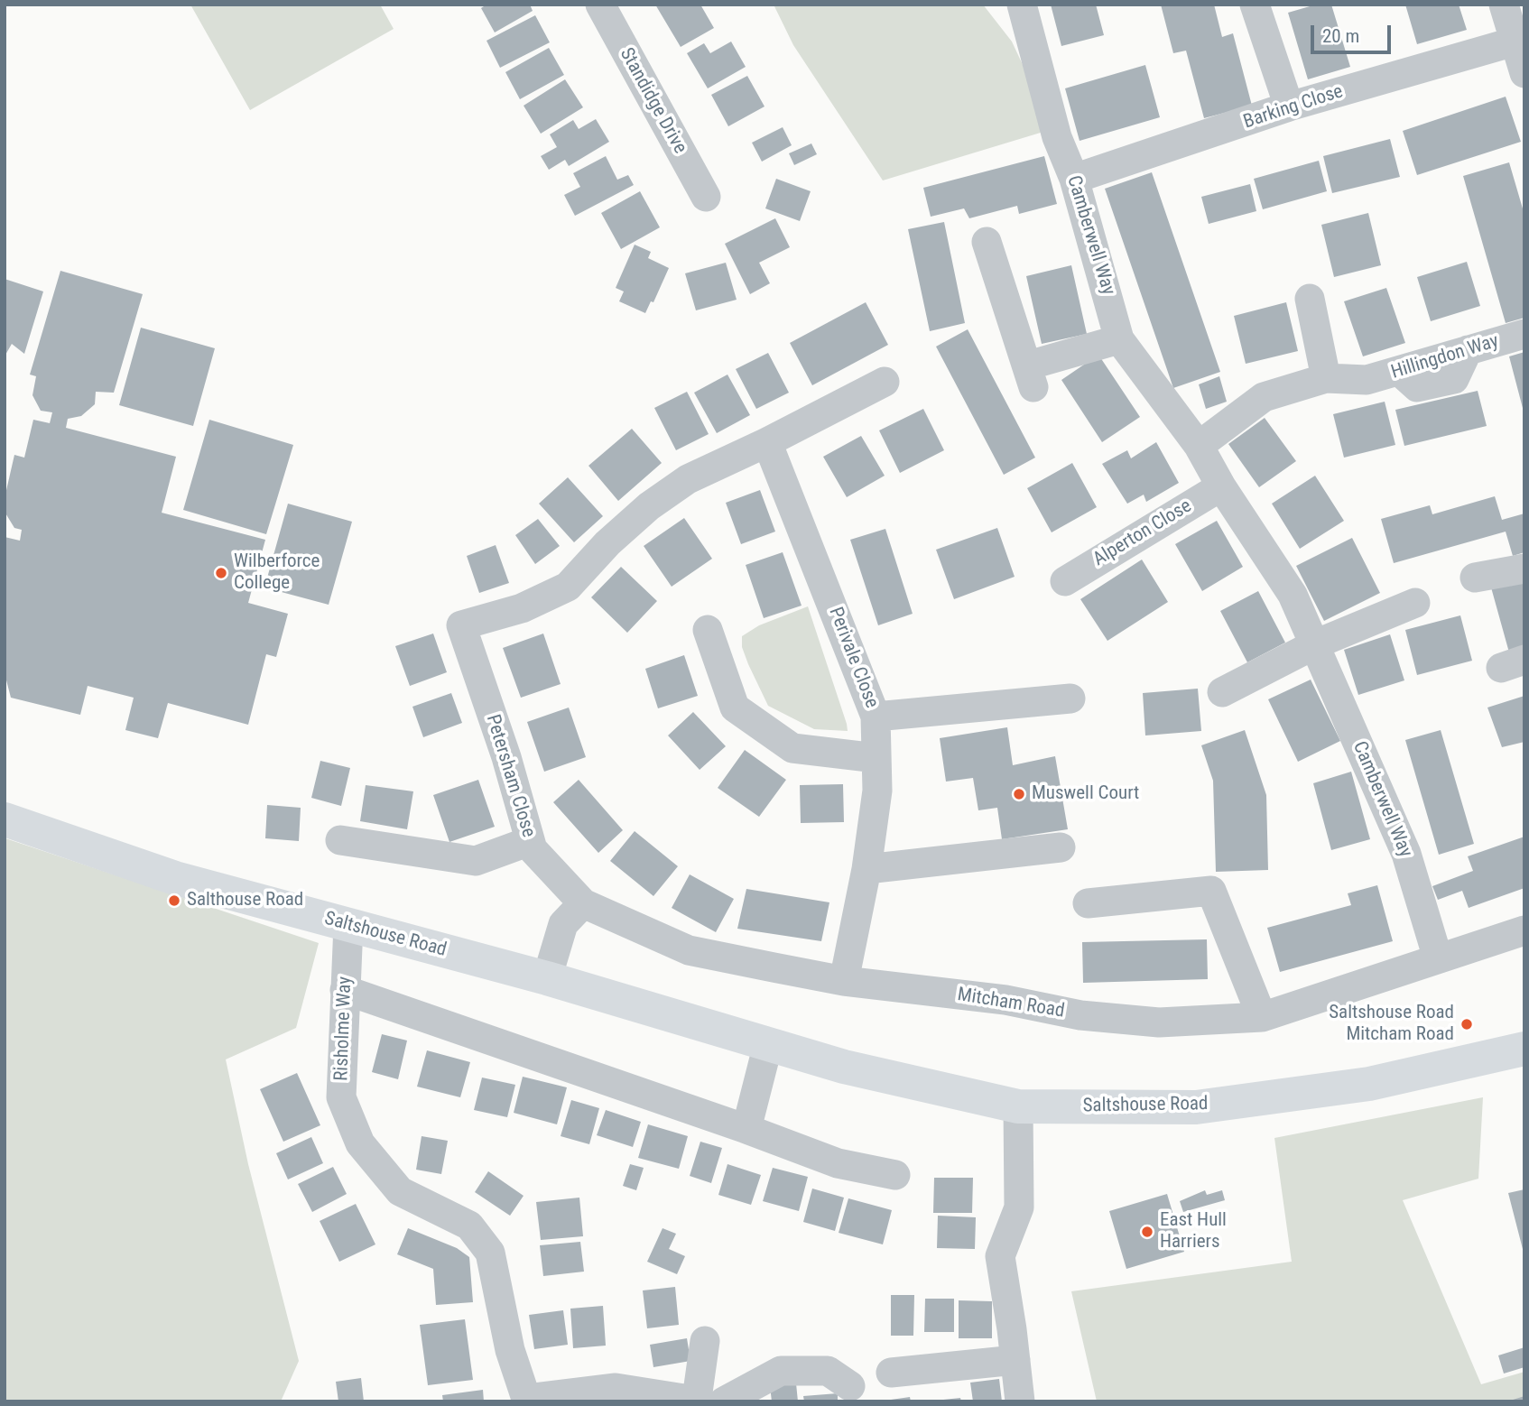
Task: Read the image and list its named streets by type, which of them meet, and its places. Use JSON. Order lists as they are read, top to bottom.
{
  "streets": {
    "main road": ["Saltshouse Road"],
    "street": [
      "Standidge Drive",
      "Barking Close",
      "Camberwell Way",
      "Hillingdon Way",
      "Alperton Close",
      "Perivale Close",
      "Petersham Close",
      "Mitcham Road",
      "Risholme Way"
    ]
  },
  "crossings": [
    ["Barking Close", "Camberwell Way"],
    ["Camberwell Way", "Alperton Close"],
    ["Camberwell Way", "Mitcham Road"],
    ["Perivale Close", "Petersham Close"],
    ["Perivale Close", "Mitcham Road"],
    ["Petersham Close", "Mitcham Road"],
    ["Saltshouse Road", "Risholme Way"]
  ],
  "places": [
    "Wilberforce College",
    "Muswell Court",
    "Salthouse Road",
    "Saltshouse Road Mitcham Road",
    "East Hull Harriers"
  ],
  "scale_bar": "20 m"
}
